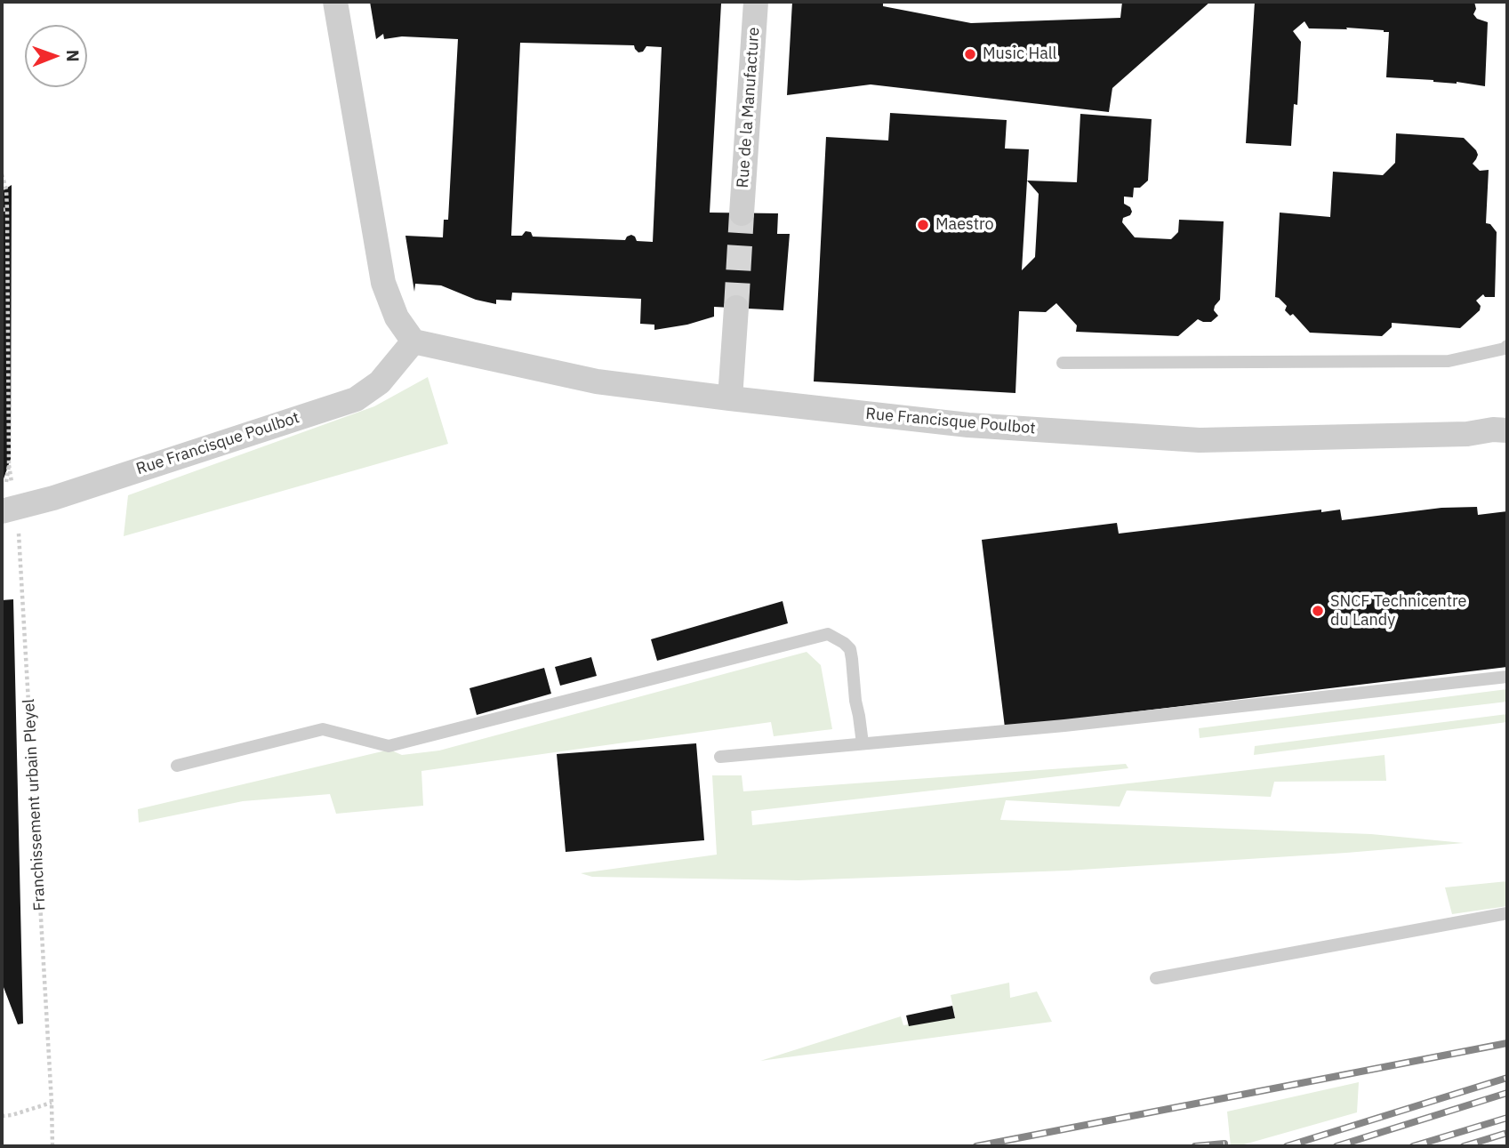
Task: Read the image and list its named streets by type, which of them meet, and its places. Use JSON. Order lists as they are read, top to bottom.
{
  "streets": {
    "street": ["Rue de la Manufacture", "Rue Francisque Poulbot"],
    "path": ["Franchissement urbain Pleyel"]
  },
  "crossings": [
    ["Rue Francisque Poulbot", "Franchissement urbain Pleyel"]
  ],
  "places": ["Music Hall", "Maestro", "SNCF Technicentre du Landy"],
  "north": "right"
}
